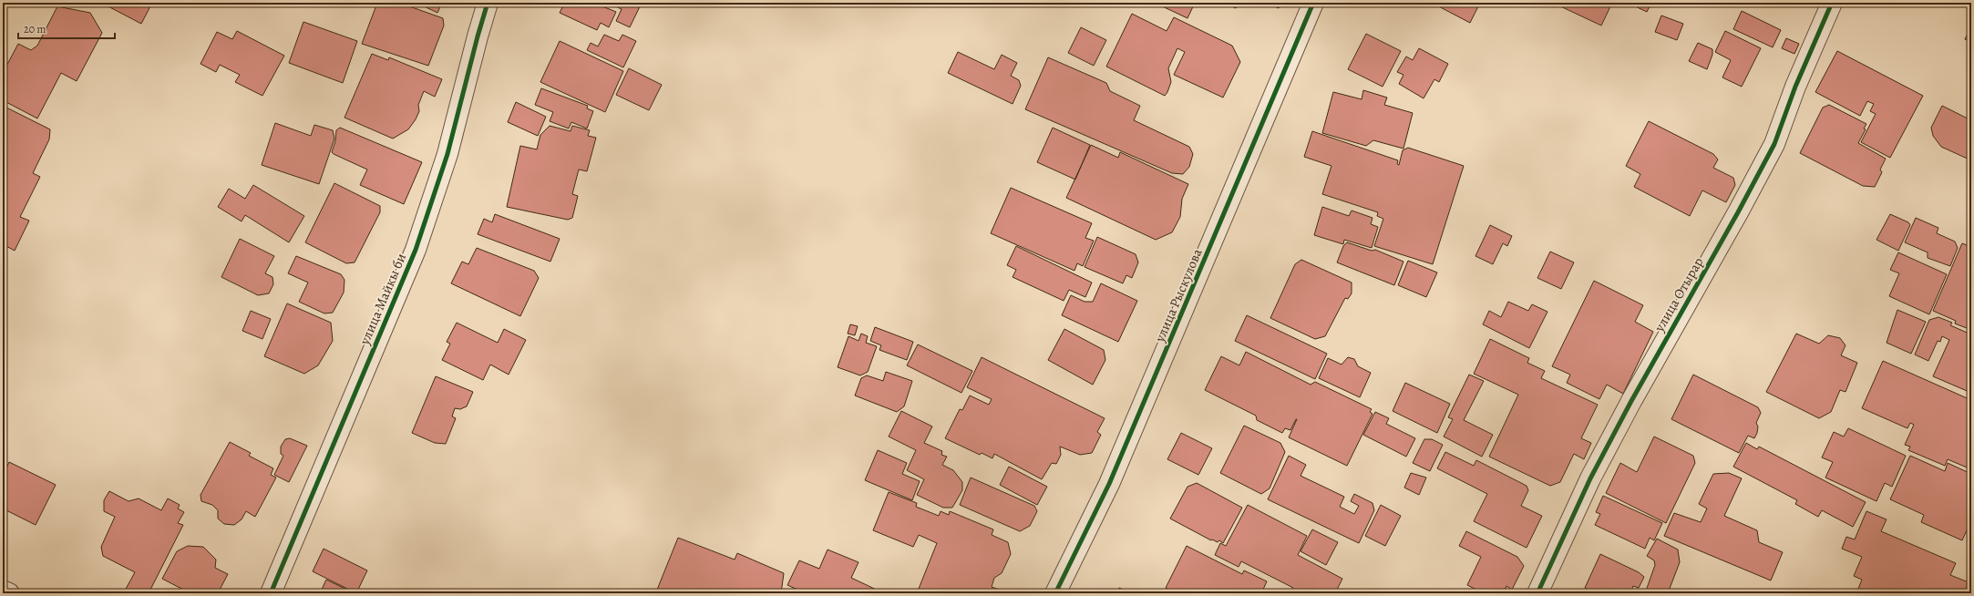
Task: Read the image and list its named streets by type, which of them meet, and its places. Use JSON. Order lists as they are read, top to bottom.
{
  "streets": {
    "street": ["улица Отырар", "улица Рыскулова", "улица Майкы би"]
  },
  "scale_bar": "20 m"
}
